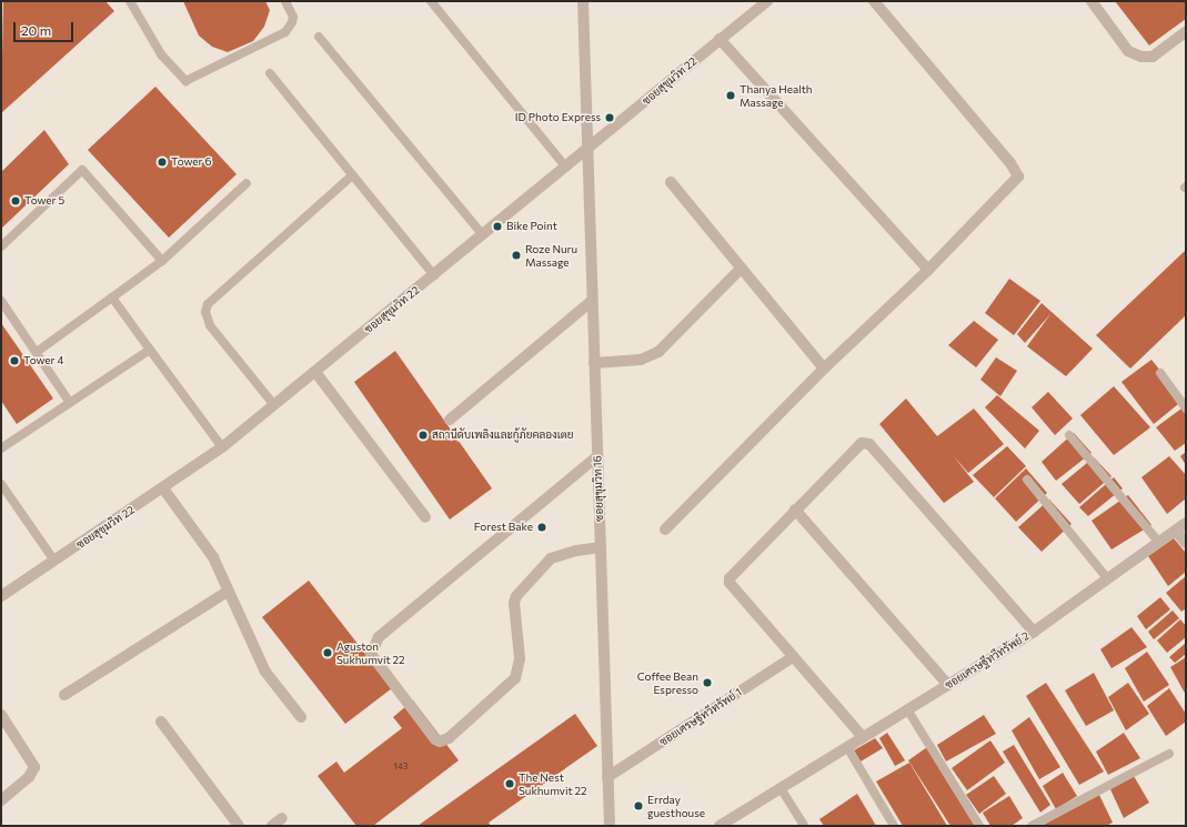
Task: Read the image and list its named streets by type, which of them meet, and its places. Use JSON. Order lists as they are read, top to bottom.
{
  "streets": {
    "street": [
      "ซอยสุขุมวิท 22",
      "ซอยสุขุมวิท 16",
      "ซอยเศรษฐีทวีทรัพย์ 2",
      "ซอยเศรษฐีทวีทรัพย์ 1"
    ]
  },
  "crossings": [
    ["ซอยสุขุมวิท 22", "ซอยสุขุมวิท 16"],
    ["ซอยสุขุมวิท 16", "ซอยเศรษฐีทวีทรัพย์ 1"]
  ],
  "places": [
    "Thanya Health Massage",
    "ID Photo Express",
    "Tower 6",
    "Tower 5",
    "Bike Point",
    "Roze Nuru Massage",
    "Tower 4",
    "สถานีดับเพลิงและกู้ภัยคลองเตย",
    "Forest Bake",
    "Aguston Sukhumvit 22",
    "Coffee Bean Espresso",
    "The Nest Sukhumvit 22",
    "Errday guesthouse"
  ],
  "house_numbers": ["143"],
  "scale_bar": "20 m"
}
